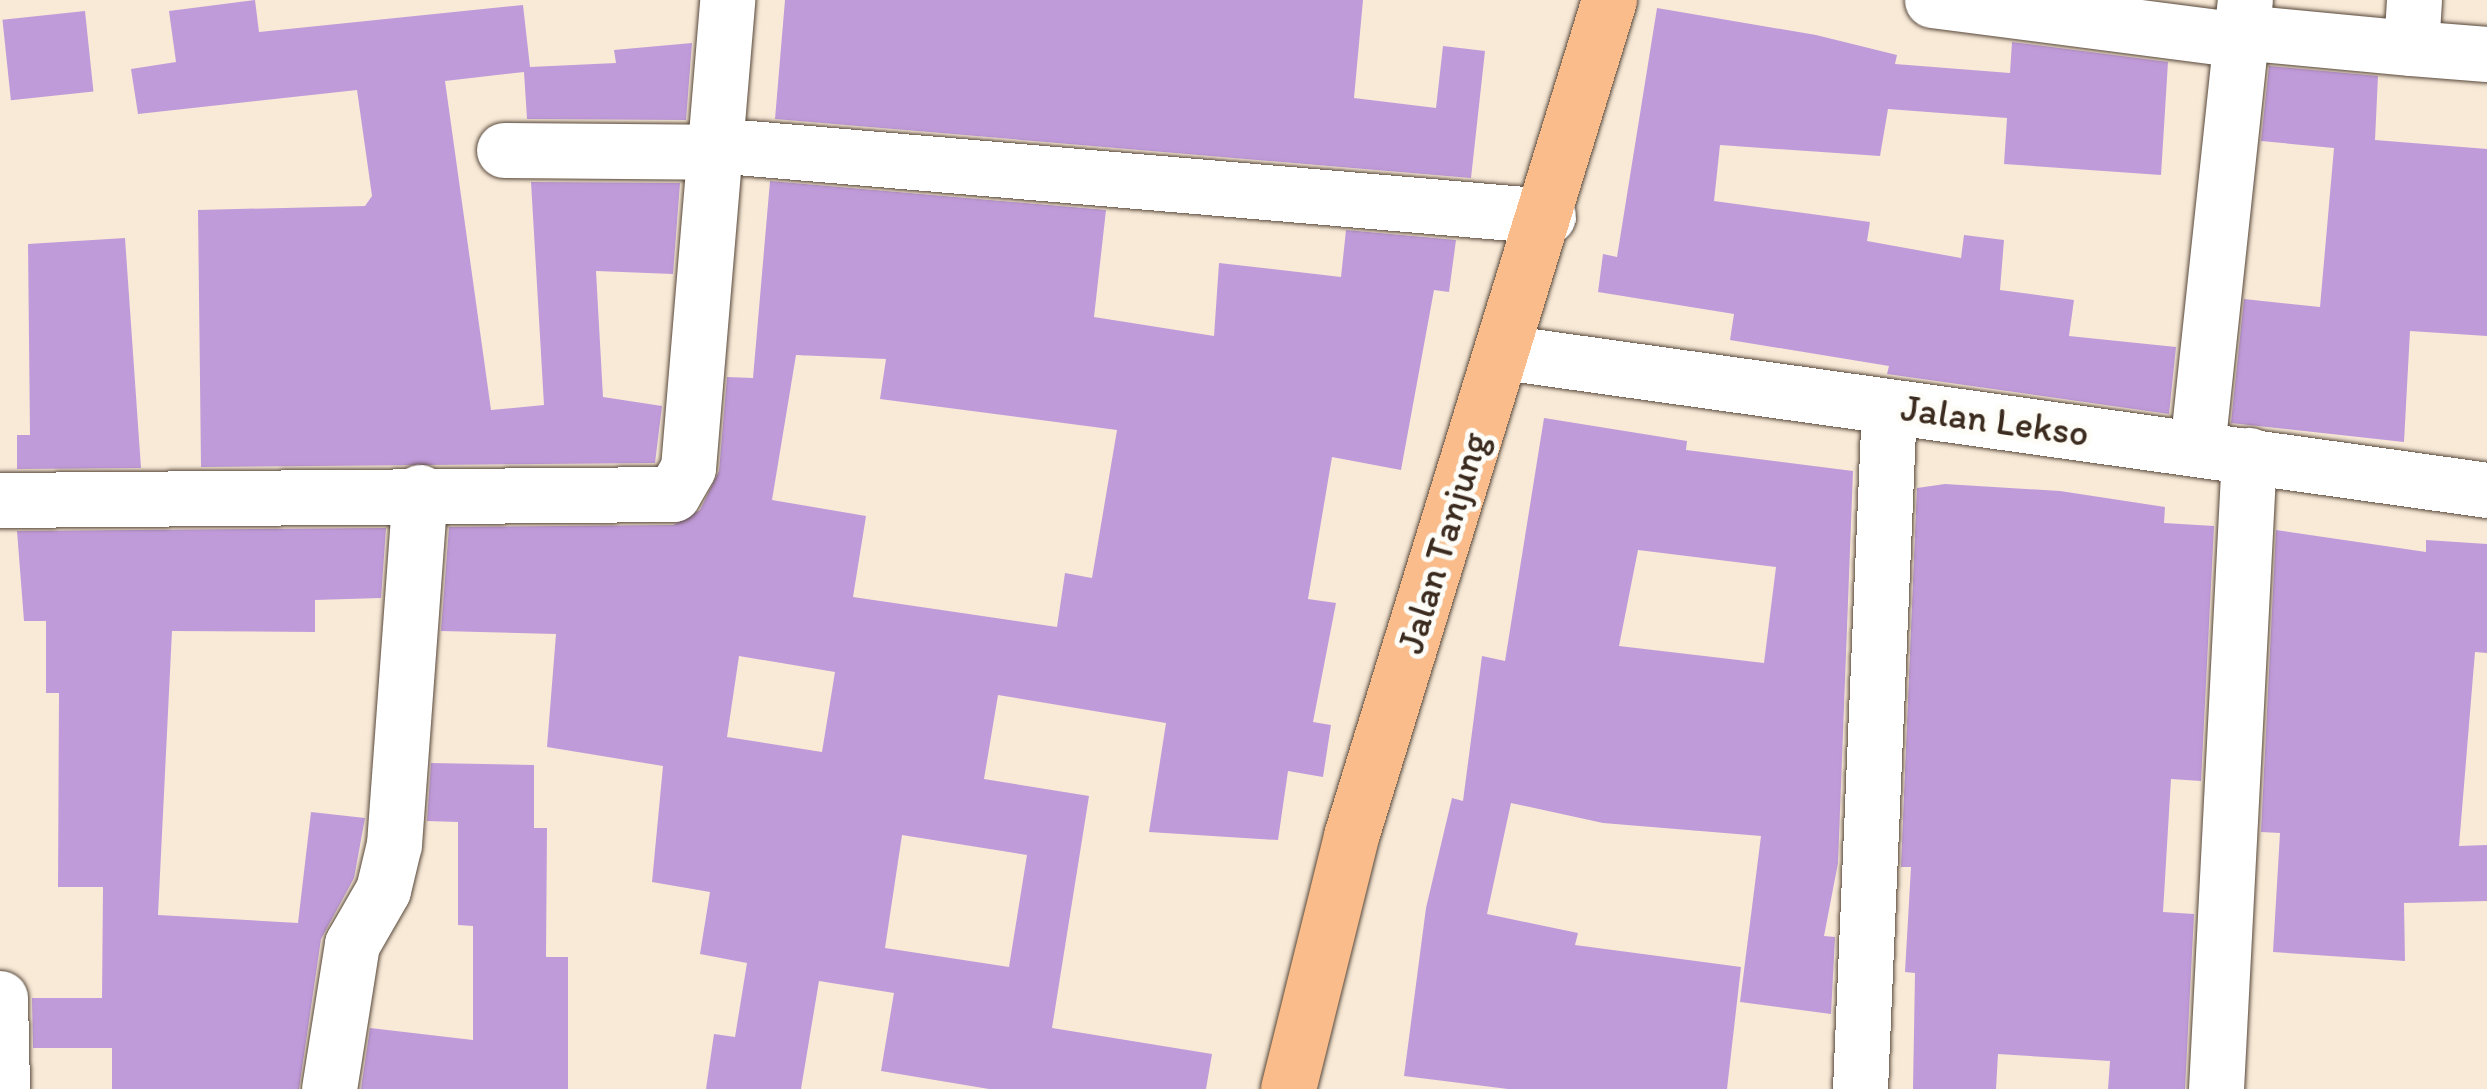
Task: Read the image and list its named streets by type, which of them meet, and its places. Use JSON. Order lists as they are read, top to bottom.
{
  "streets": {
    "main road": ["Jalan Tanjung"],
    "street": ["Jalan Lekso"]
  },
  "crossings": [
    ["Jalan Lekso", "Jalan Tanjung"]
  ]
}
